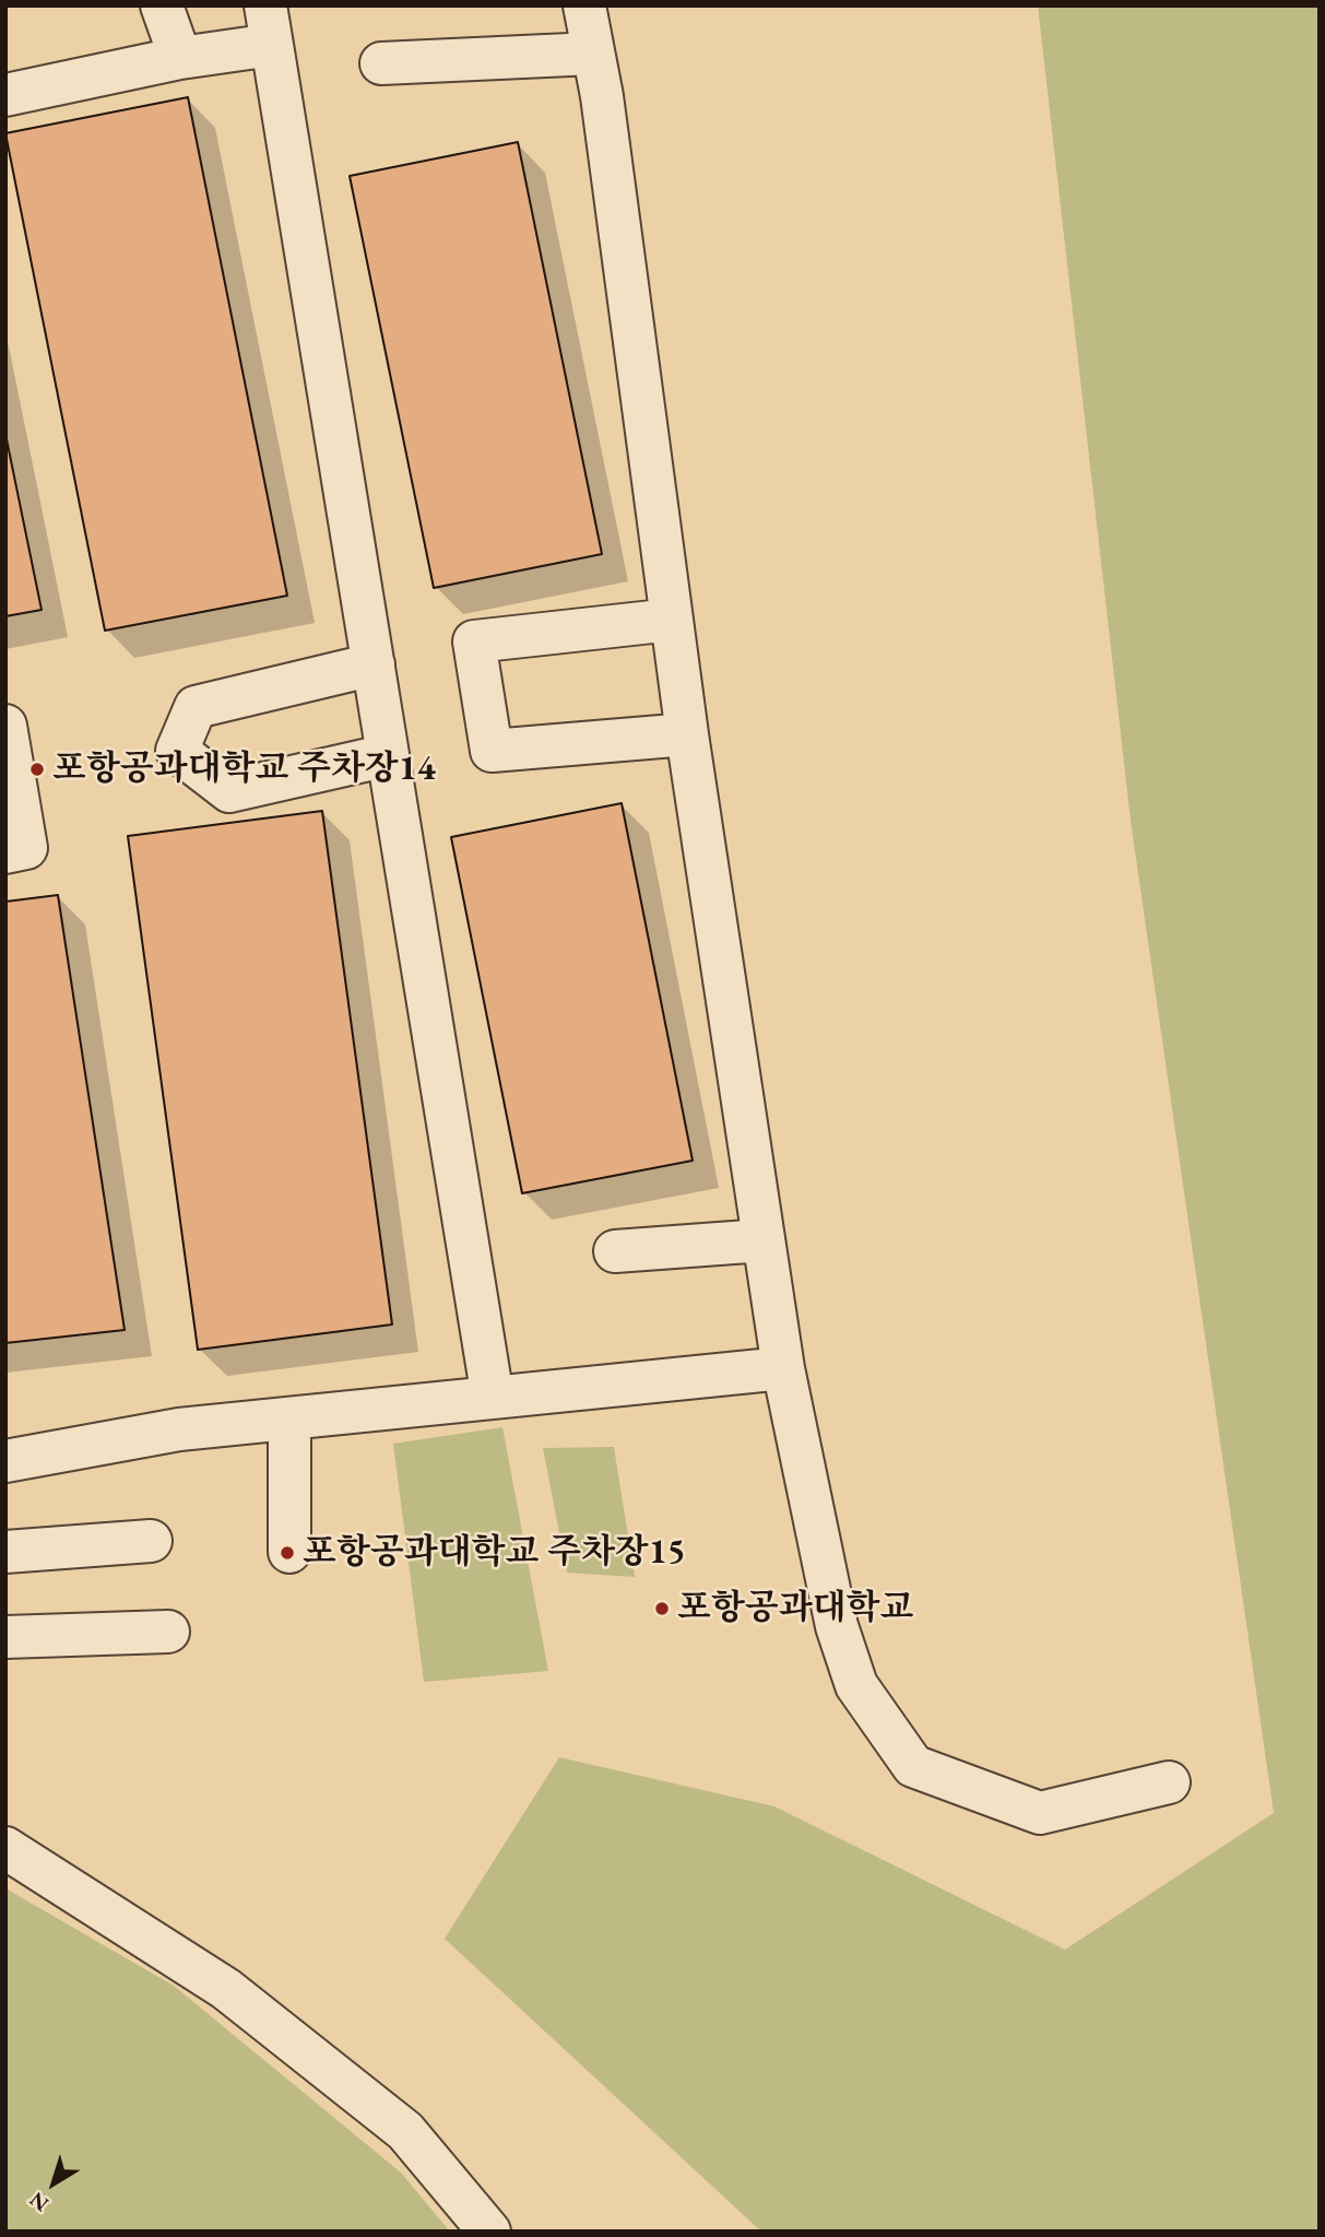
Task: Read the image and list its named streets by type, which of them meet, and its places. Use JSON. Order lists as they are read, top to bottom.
{
  "places": ["포항공과대학교 주차장14", "포항공과대학교 주차장15", "포항공과대학교"],
  "north": "bottom left"
}
